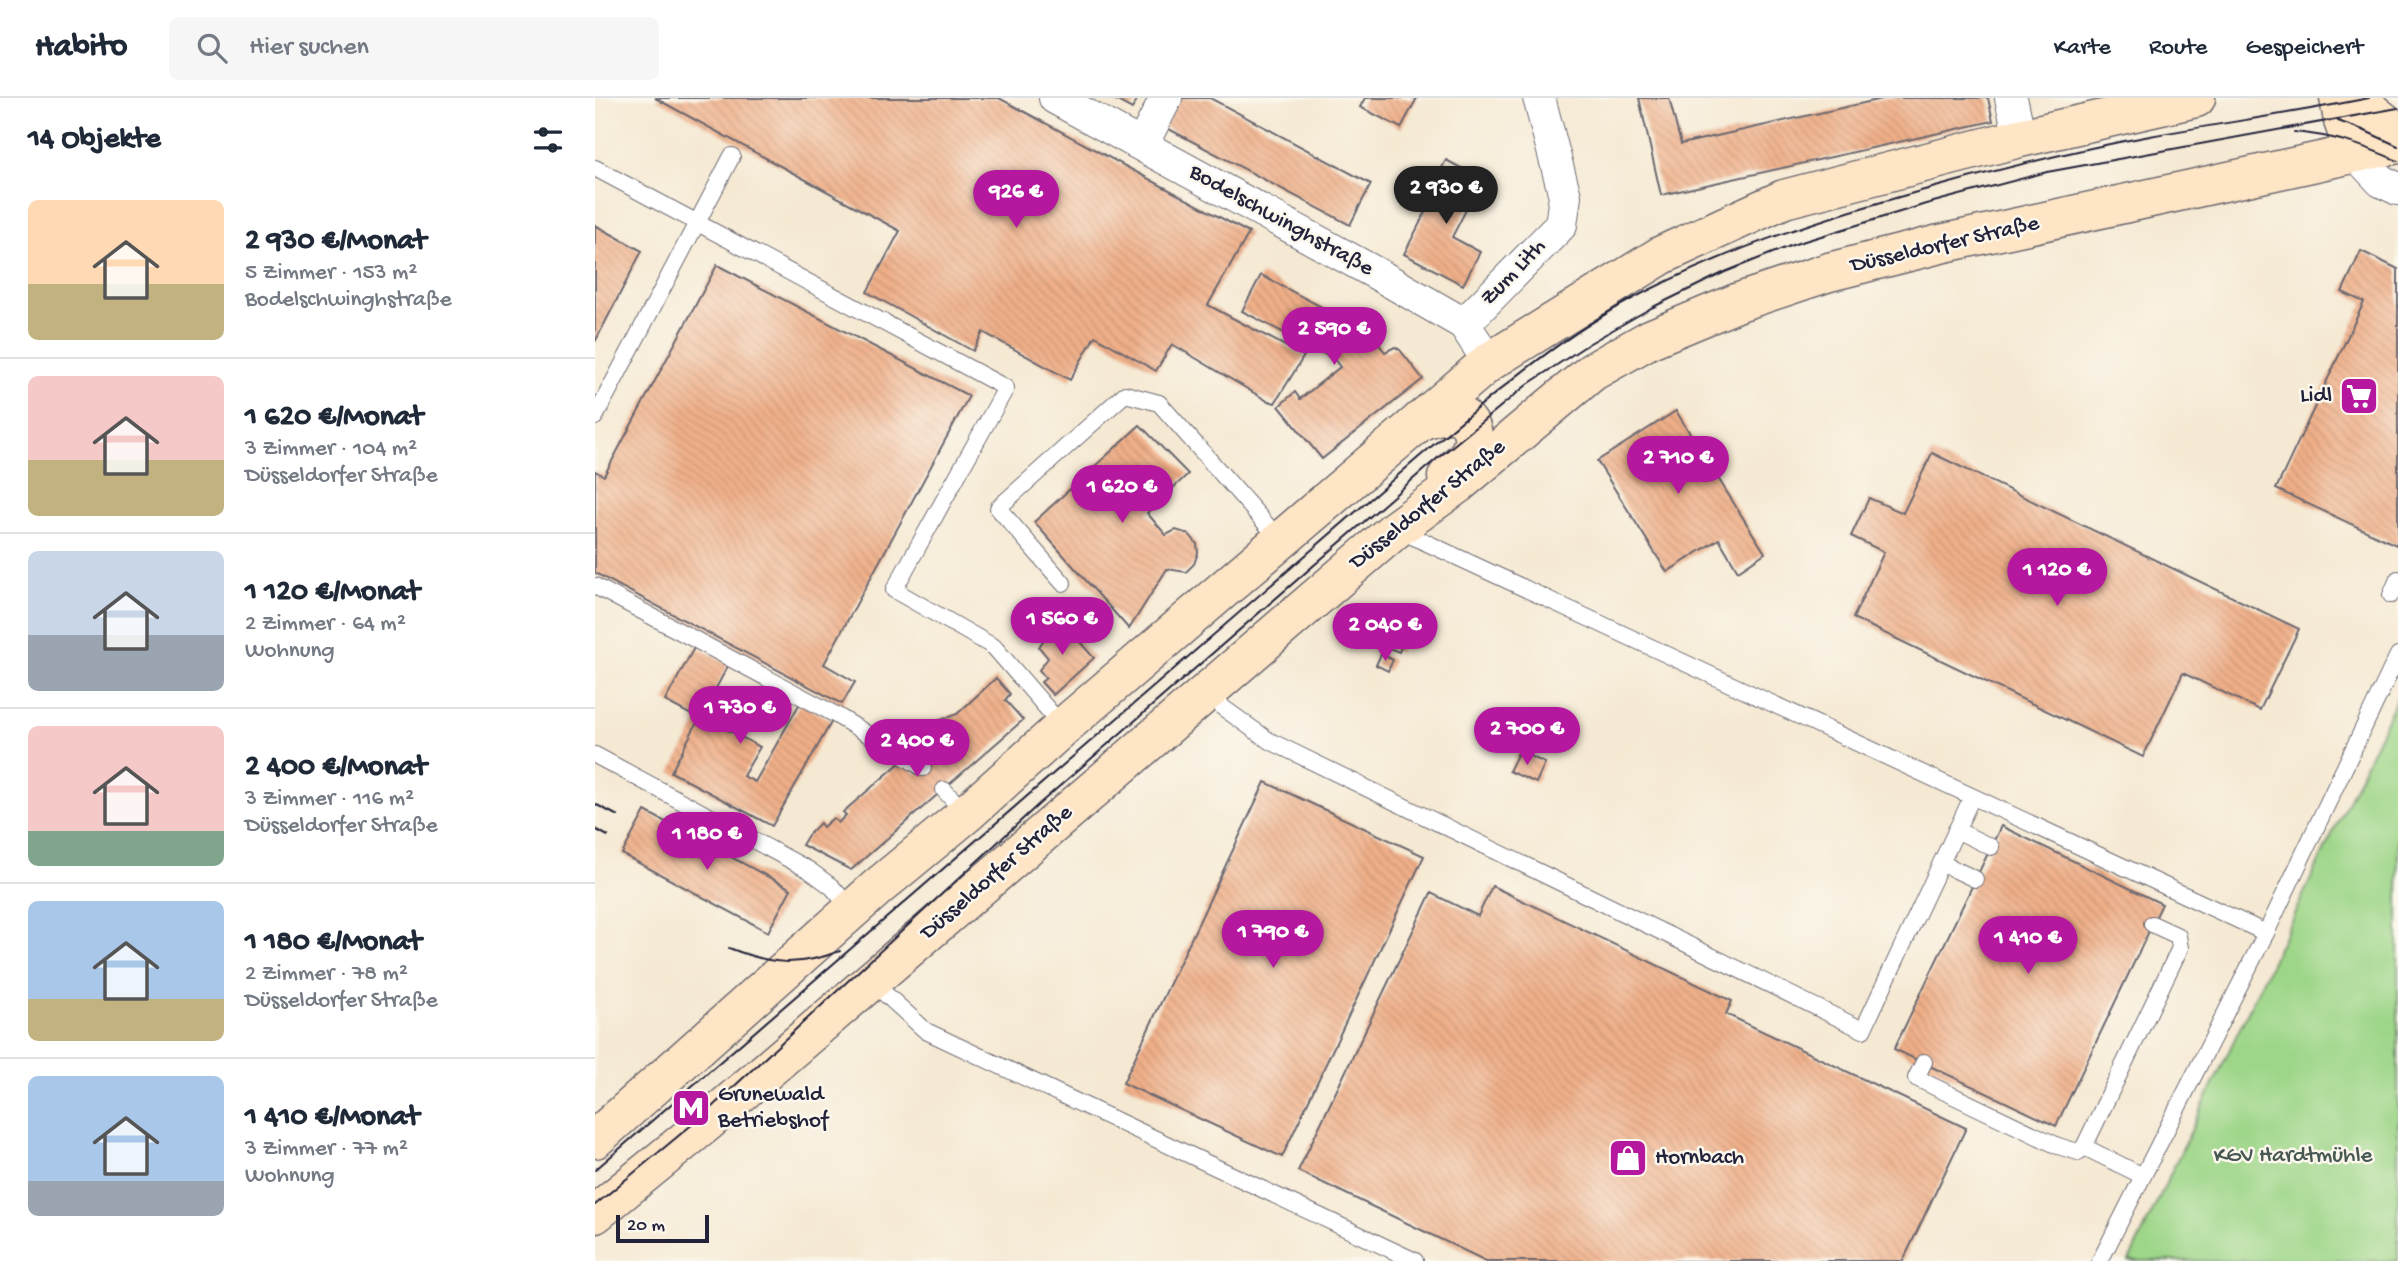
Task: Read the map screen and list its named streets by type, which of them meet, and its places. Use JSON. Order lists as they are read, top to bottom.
{
  "streets": {
    "main road": ["Düsseldorfer Straße"],
    "street": ["Bodelschwinghstraße", "Zum Lith"]
  },
  "crossings": [
    ["Bodelschwinghstraße", "Zum Lith"]
  ],
  "parks": ["KGV Hardtmühle"],
  "places": {
    "supermarket": ["Lidl"],
    "metro station": ["Grunewald Betriebshof"],
    "shop": ["Hornbach"]
  },
  "scale_bar": "20 m",
  "page": {
    "header": "Habito",
    "search": "Hier suchen",
    "nav": ["Karte", "Route", "Gespeichert"],
    "heading": "14 Objekte",
    "price": [
      "2 930 €",
      "926 €",
      "2 590 €",
      "2 710 €",
      "1 620 €",
      "1 120 €",
      "1 560 €",
      "2 040 €",
      "1 730 €",
      "2 700 €",
      "2 400 €",
      "1 180 €",
      "1 790 €",
      "1 410 €"
    ],
    "list": [
      {
        "name": "2 930 €/Monat",
        "note": "5 Zimmer · 153 m² · Bodelschwinghstraße"
      },
      {
        "name": "1 620 €/Monat",
        "note": "3 Zimmer · 104 m² · Düsseldorfer Straße"
      },
      {
        "name": "1 120 €/Monat",
        "note": "2 Zimmer · 64 m² · Wohnung"
      },
      {
        "name": "2 400 €/Monat",
        "note": "3 Zimmer · 116 m² · Düsseldorfer Straße"
      },
      {
        "name": "1 180 €/Monat",
        "note": "2 Zimmer · 78 m² · Düsseldorfer Straße"
      },
      {
        "name": "1 410 €/Monat",
        "note": "3 Zimmer · 77 m² · Wohnung"
      }
    ],
    "scale": "20 m"
  }
}
